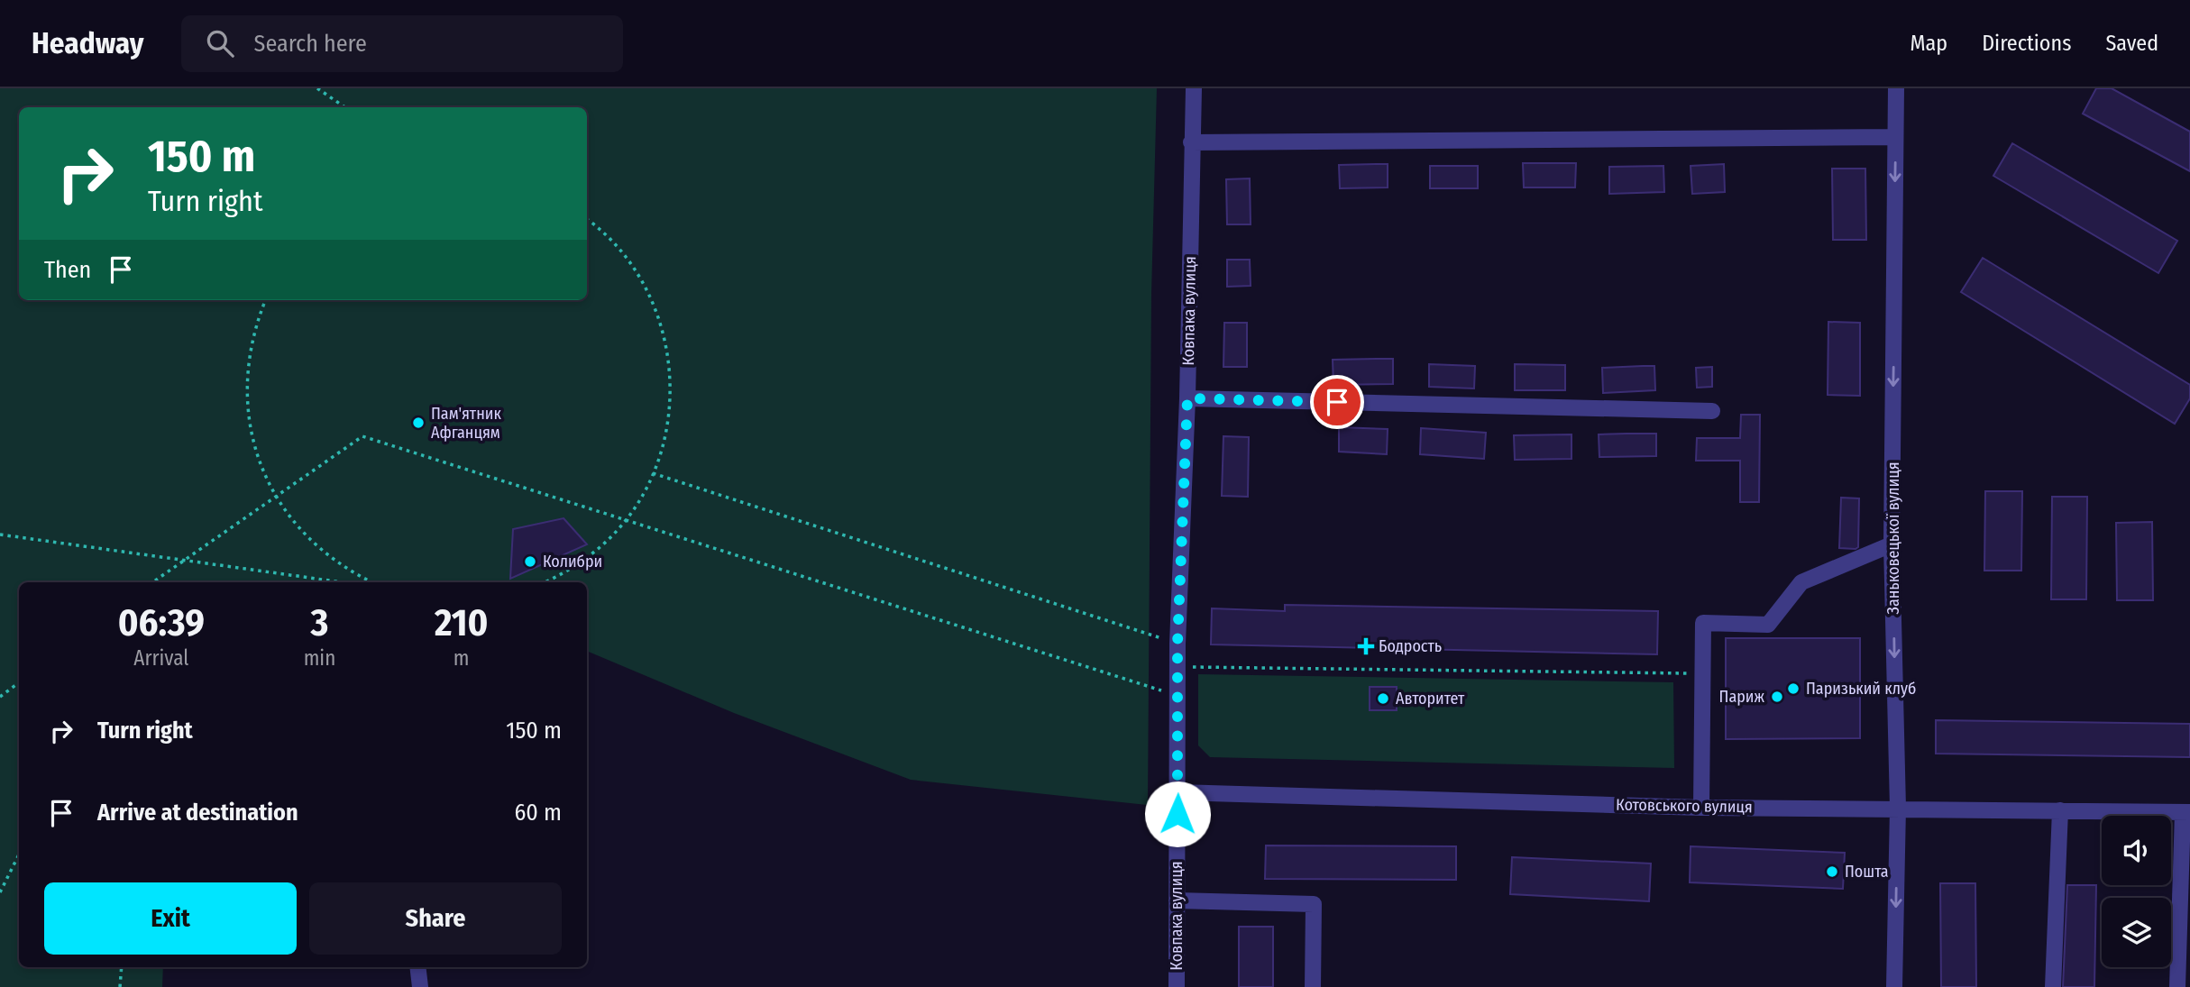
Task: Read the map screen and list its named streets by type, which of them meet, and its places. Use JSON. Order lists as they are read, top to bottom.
{
  "streets": {
    "street": ["Ковпака вулиця", "Заньковецької вулиця", "Котовського вулиця"]
  },
  "crossings": [
    ["Ковпака вулиця", "Котовського вулиця"],
    ["Заньковецької вулиця", "Котовського вулиця"]
  ],
  "one_way": ["Заньковецької вулиця"],
  "places": {
    "other": [
      "Пам'ятник Афганцям",
      "Колибри",
      "Паризький клуб",
      "Париж",
      "Авторитет",
      "Пошта"
    ],
    "health": ["Бодрость"]
  },
  "page": {
    "header": "Headway",
    "search": "Search here",
    "nav": ["Map", "Directions", "Saved"],
    "turn": ["150 m", "Turn right"],
    "then": "Then",
    "eta": [
      "06:39",
      "Arrival",
      "3",
      "min",
      "210",
      "m"
    ],
    "list": [
      {
        "name": "Turn right",
        "value": "150 m"
      },
      {
        "name": "Arrive at destination",
        "value": "60 m"
      }
    ],
    "buttons": ["Exit", "Share"]
  }
}
